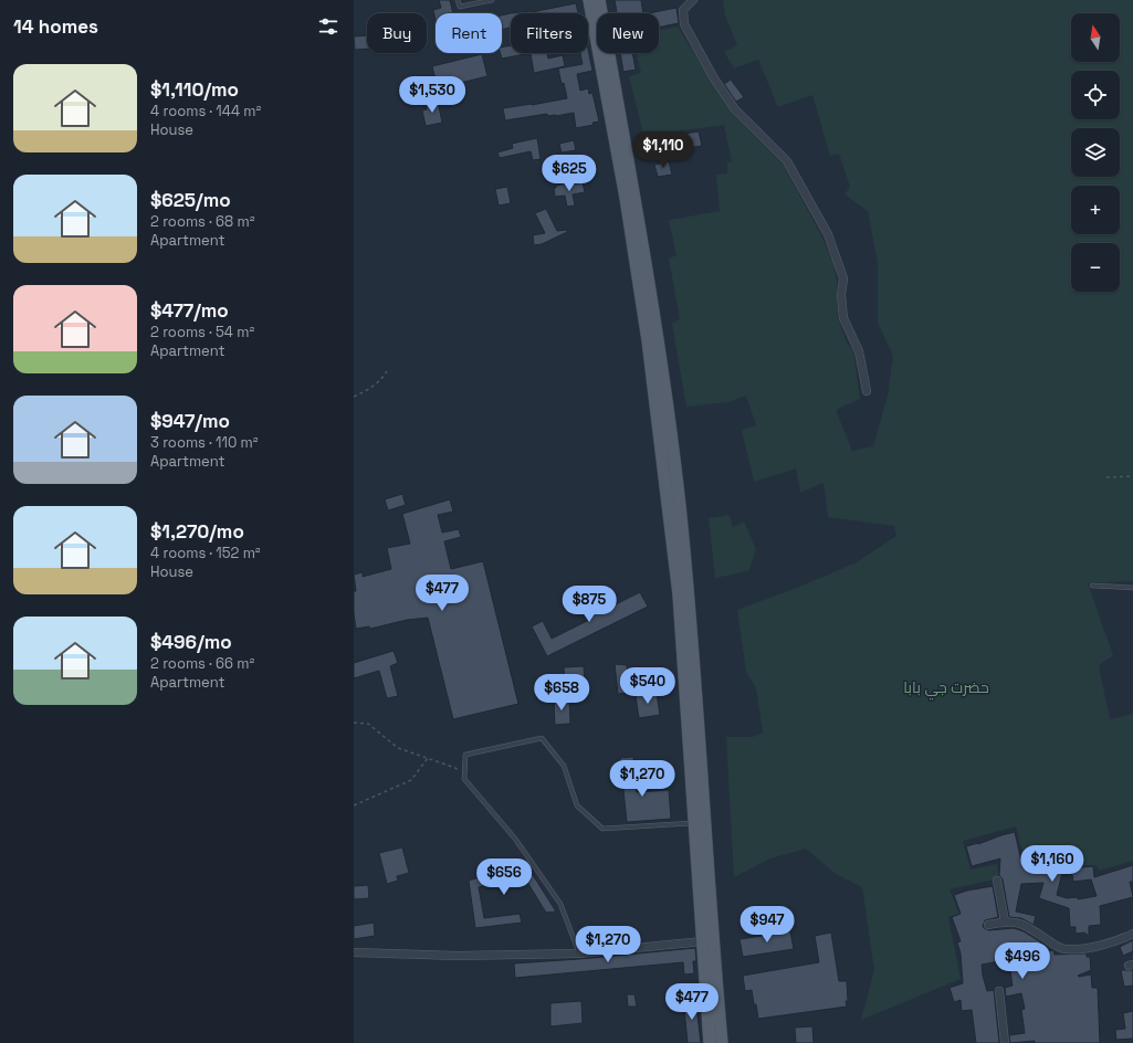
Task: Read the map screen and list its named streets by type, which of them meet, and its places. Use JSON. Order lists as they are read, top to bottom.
{
  "parks": ["حضرت جي بابا"],
  "north": "top",
  "page": {
    "heading": "14 homes",
    "map_buttons": ["+", "−"],
    "chip": [
      "Buy",
      "Rent",
      "Filters",
      "New"
    ],
    "list": [
      {
        "name": "$1,110/mo",
        "note": "4 rooms · 144 m² · House"
      },
      {
        "name": "$625/mo",
        "note": "2 rooms · 68 m² · Apartment"
      },
      {
        "name": "$477/mo",
        "note": "2 rooms · 54 m² · Apartment"
      },
      {
        "name": "$947/mo",
        "note": "3 rooms · 110 m² · Apartment"
      },
      {
        "name": "$1,270/mo",
        "note": "4 rooms · 152 m² · House"
      },
      {
        "name": "$496/mo",
        "note": "2 rooms · 66 m² · Apartment"
      }
    ],
    "price": [
      "$1,530",
      "$1,110",
      "$625",
      "$477",
      "$875",
      "$540",
      "$658",
      "$1,270",
      "$1,160",
      "$656",
      "$947",
      "$1,270",
      "$496",
      "$477"
    ]
  }
}
